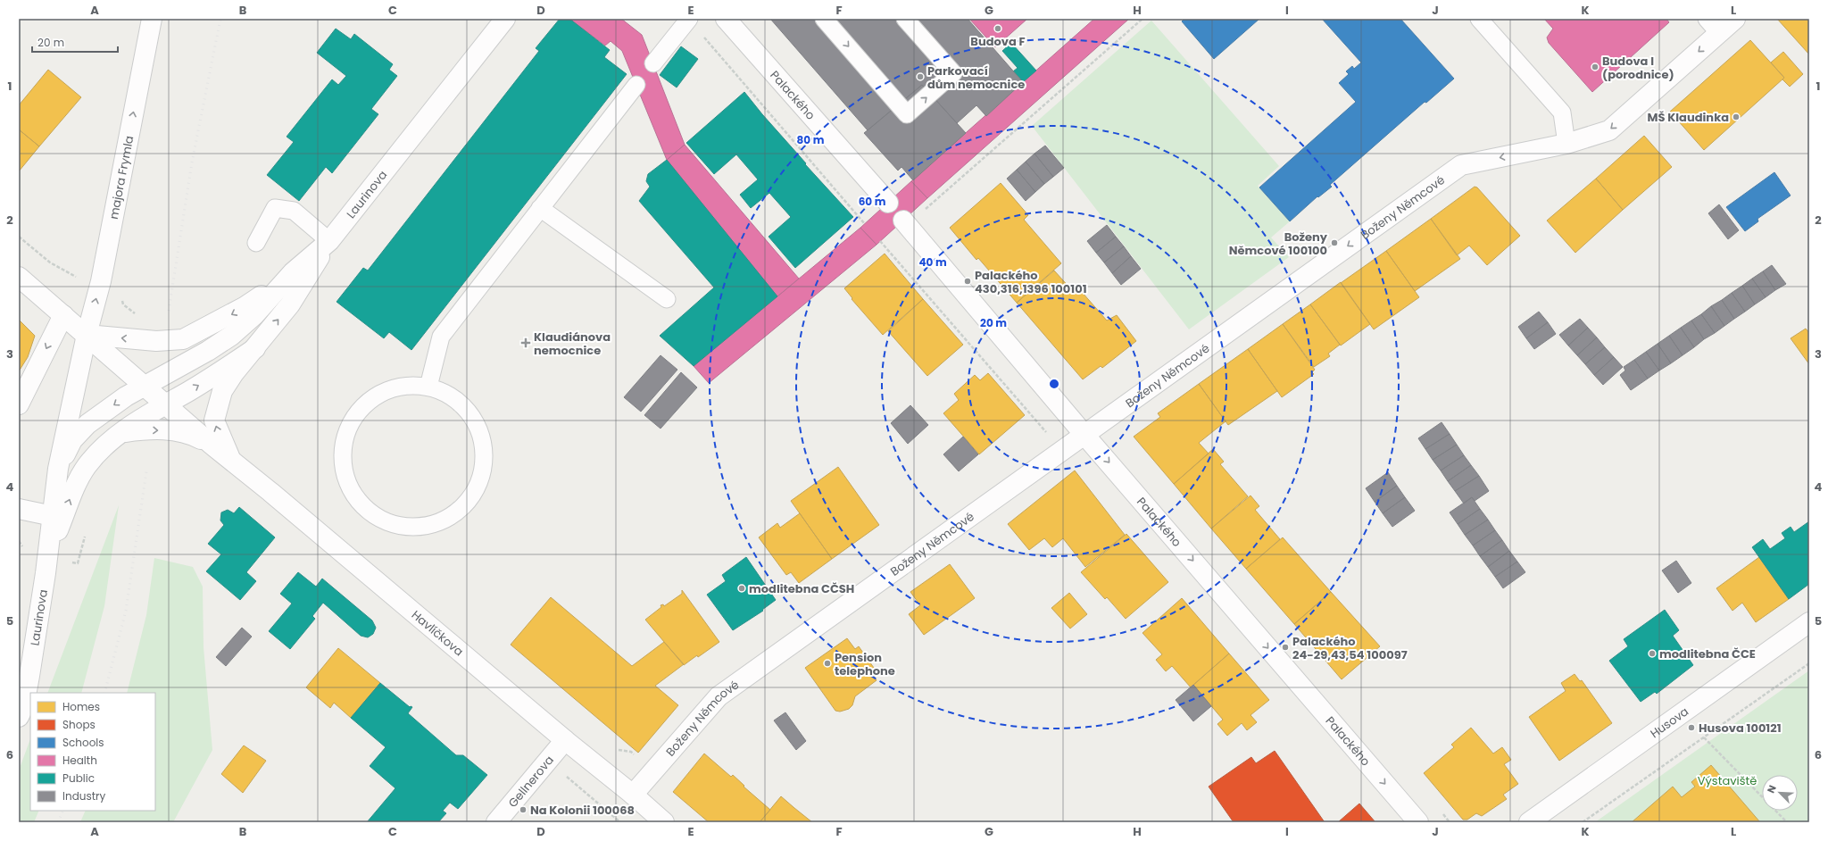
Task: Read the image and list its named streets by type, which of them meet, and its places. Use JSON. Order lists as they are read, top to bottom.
{
  "streets": {
    "street": [
      "Palackého",
      "majora Frymla",
      "Laurinova",
      "Boženy Němcové",
      "Havlíčkova",
      "Husova",
      "Gellnerova"
    ]
  },
  "crossings": [
    ["Palackého", "Boženy Němcové"],
    ["majora Frymla", "Laurinova"],
    ["Boženy Němcové", "Havlíčkova"],
    ["Havlíčkova", "Gellnerova"]
  ],
  "one_way": ["Palackého", "majora Frymla", "Boženy Němcové"],
  "parks": ["Výstaviště"],
  "places": {
    "other": [
      "Budova F",
      "Budova I (porodnice)",
      "Parkovací dům nemocnice",
      "MŠ Klaudinka",
      "Boženy Němcové 100100",
      "Palackého 430,316,1396 100101",
      "modlitebna CČSH",
      "Palackého 24-29,43,54 100097",
      "modlitebna ČCE",
      "Pension telephone",
      "Husova 100121",
      "Na Kolonii 100068"
    ],
    "health": ["Klaudiánova nemocnice"]
  },
  "legend": [
    "Homes",
    "Shops",
    "Schools",
    "Health",
    "Public",
    "Industry"
  ],
  "scale_bar": "20 m",
  "north": "top left",
  "grid": {
    "columns": [
      "A",
      "B",
      "C",
      "D",
      "E",
      "F",
      "G",
      "H",
      "I",
      "J",
      "K",
      "L"
    ],
    "rows": [
      "1",
      "2",
      "3",
      "4",
      "5",
      "6"
    ]
  },
  "rings": [
    "80 m",
    "60 m",
    "40 m",
    "20 m"
  ]
}
